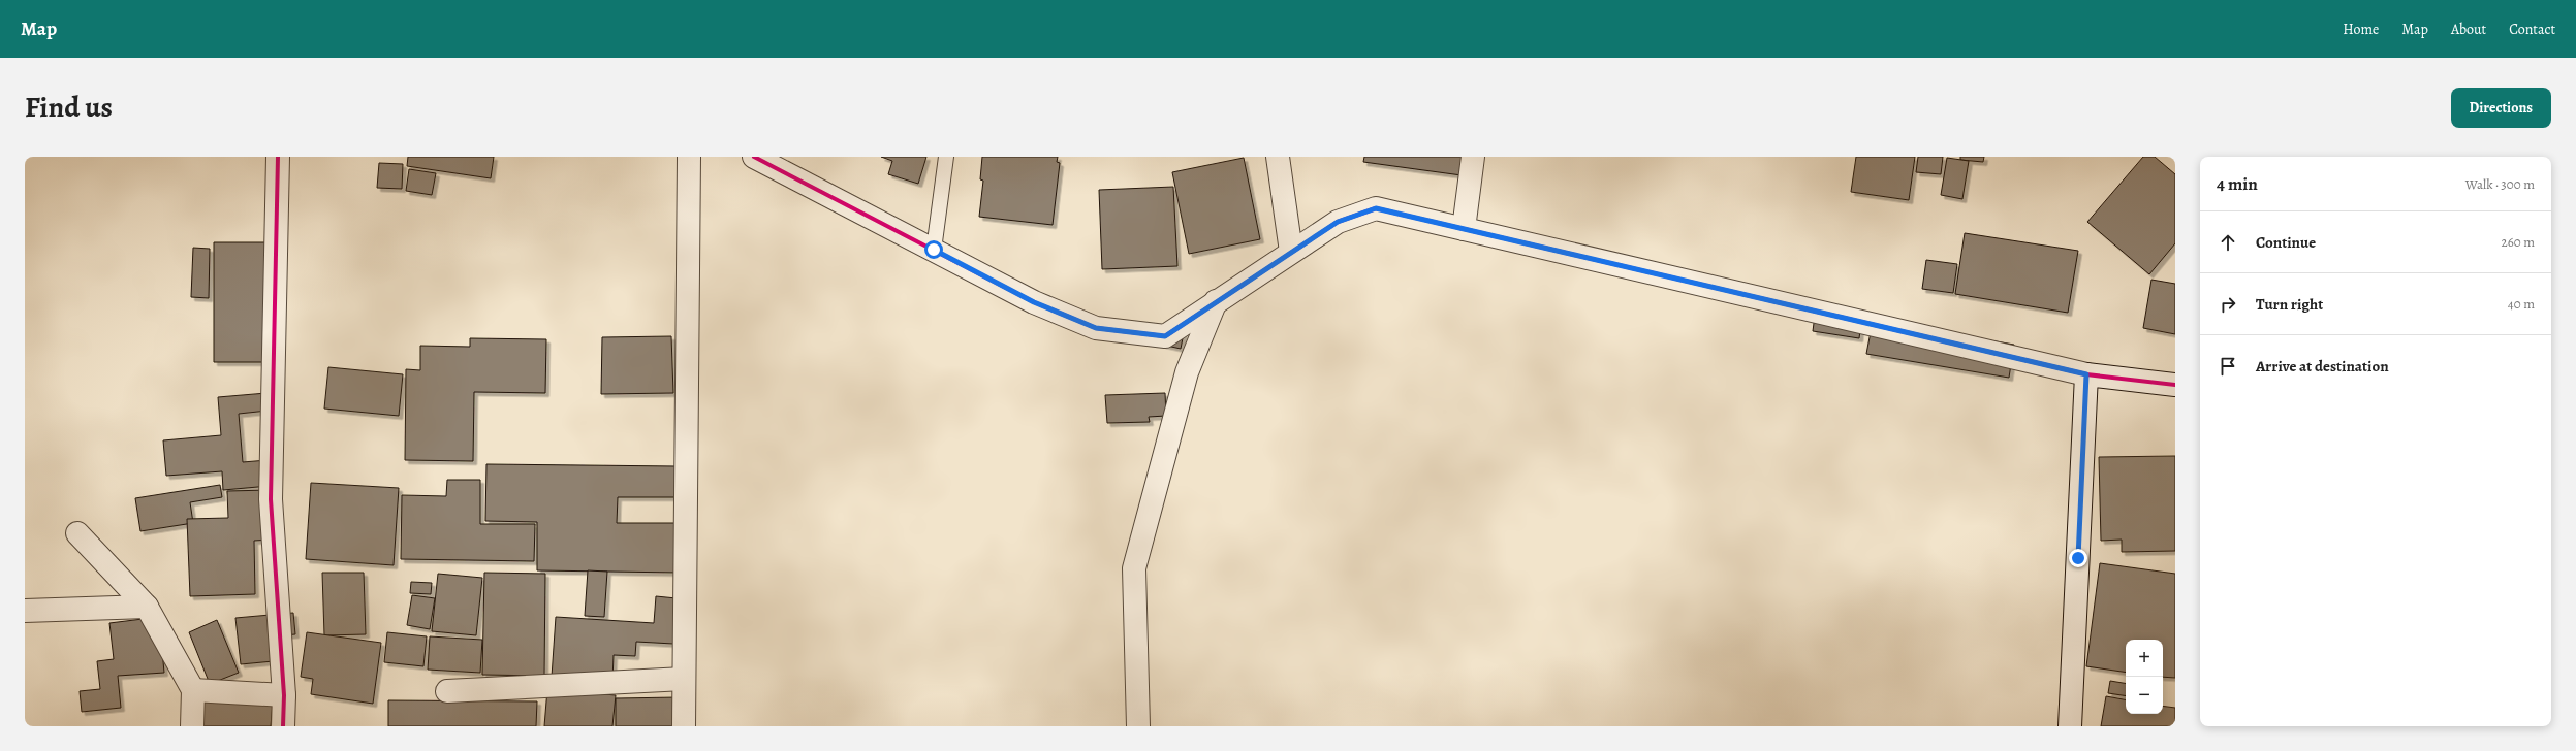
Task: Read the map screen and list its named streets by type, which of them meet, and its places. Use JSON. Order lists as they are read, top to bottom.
{
  "page": {
    "header": "Map",
    "nav": [
      "Home",
      "Map",
      "About",
      "Contact"
    ],
    "title": "Find us",
    "buttons": "Directions",
    "heading": ["4 min", "Walk · 300 m"],
    "list": [
      ["Continue", "260 m"],
      ["Turn right", "40 m"],
      "Arrive at destination"
    ],
    "map_buttons": ["+", "−"]
  }
}
